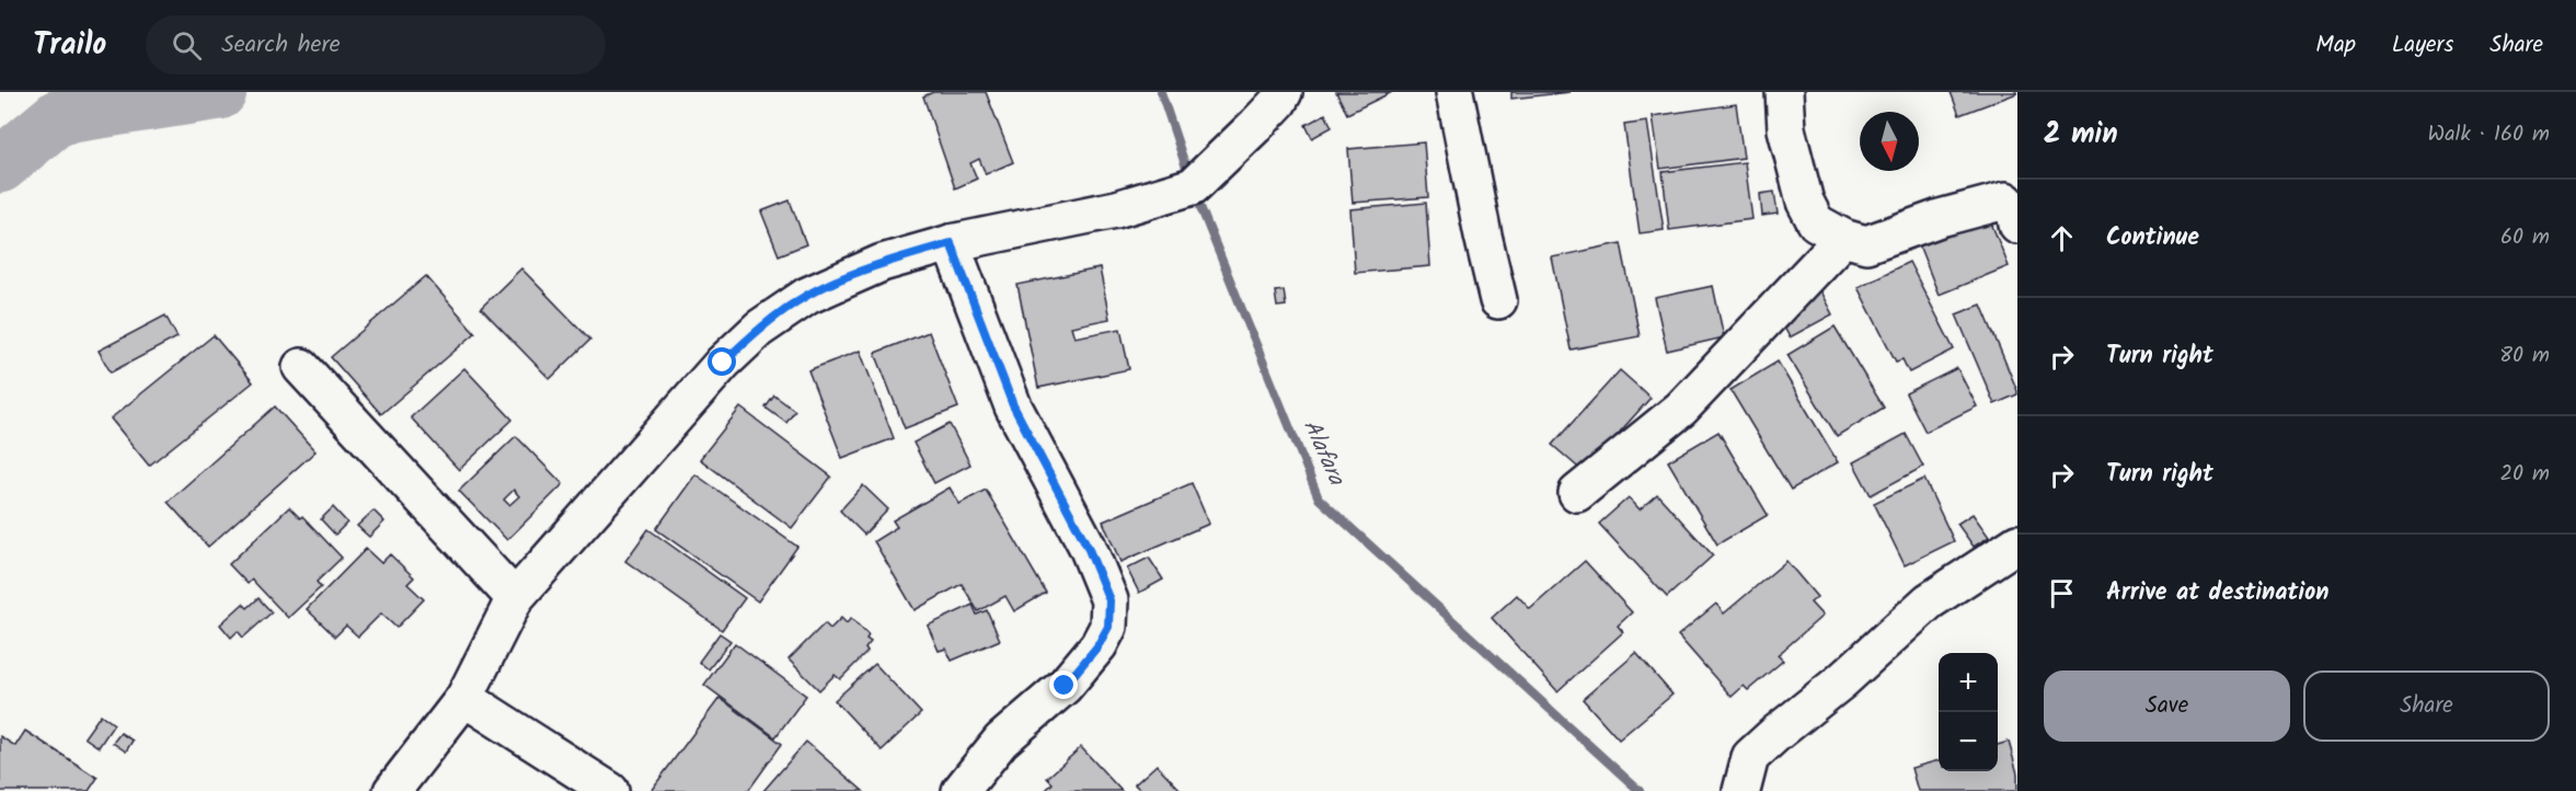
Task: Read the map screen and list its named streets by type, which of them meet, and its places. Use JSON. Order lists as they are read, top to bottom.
{
  "water": ["Alafara"],
  "north": "bottom",
  "page": {
    "header": "Trailo",
    "search": "Search here",
    "nav": ["Map", "Layers", "Share"],
    "heading": ["2 min", "Walk · 160 m"],
    "list": [
      ["Continue", "60 m"],
      ["Turn right", "80 m"],
      ["Turn right", "20 m"],
      "Arrive at destination"
    ],
    "buttons": ["Save", "Share"],
    "map_buttons": ["+", "−"]
  }
}
